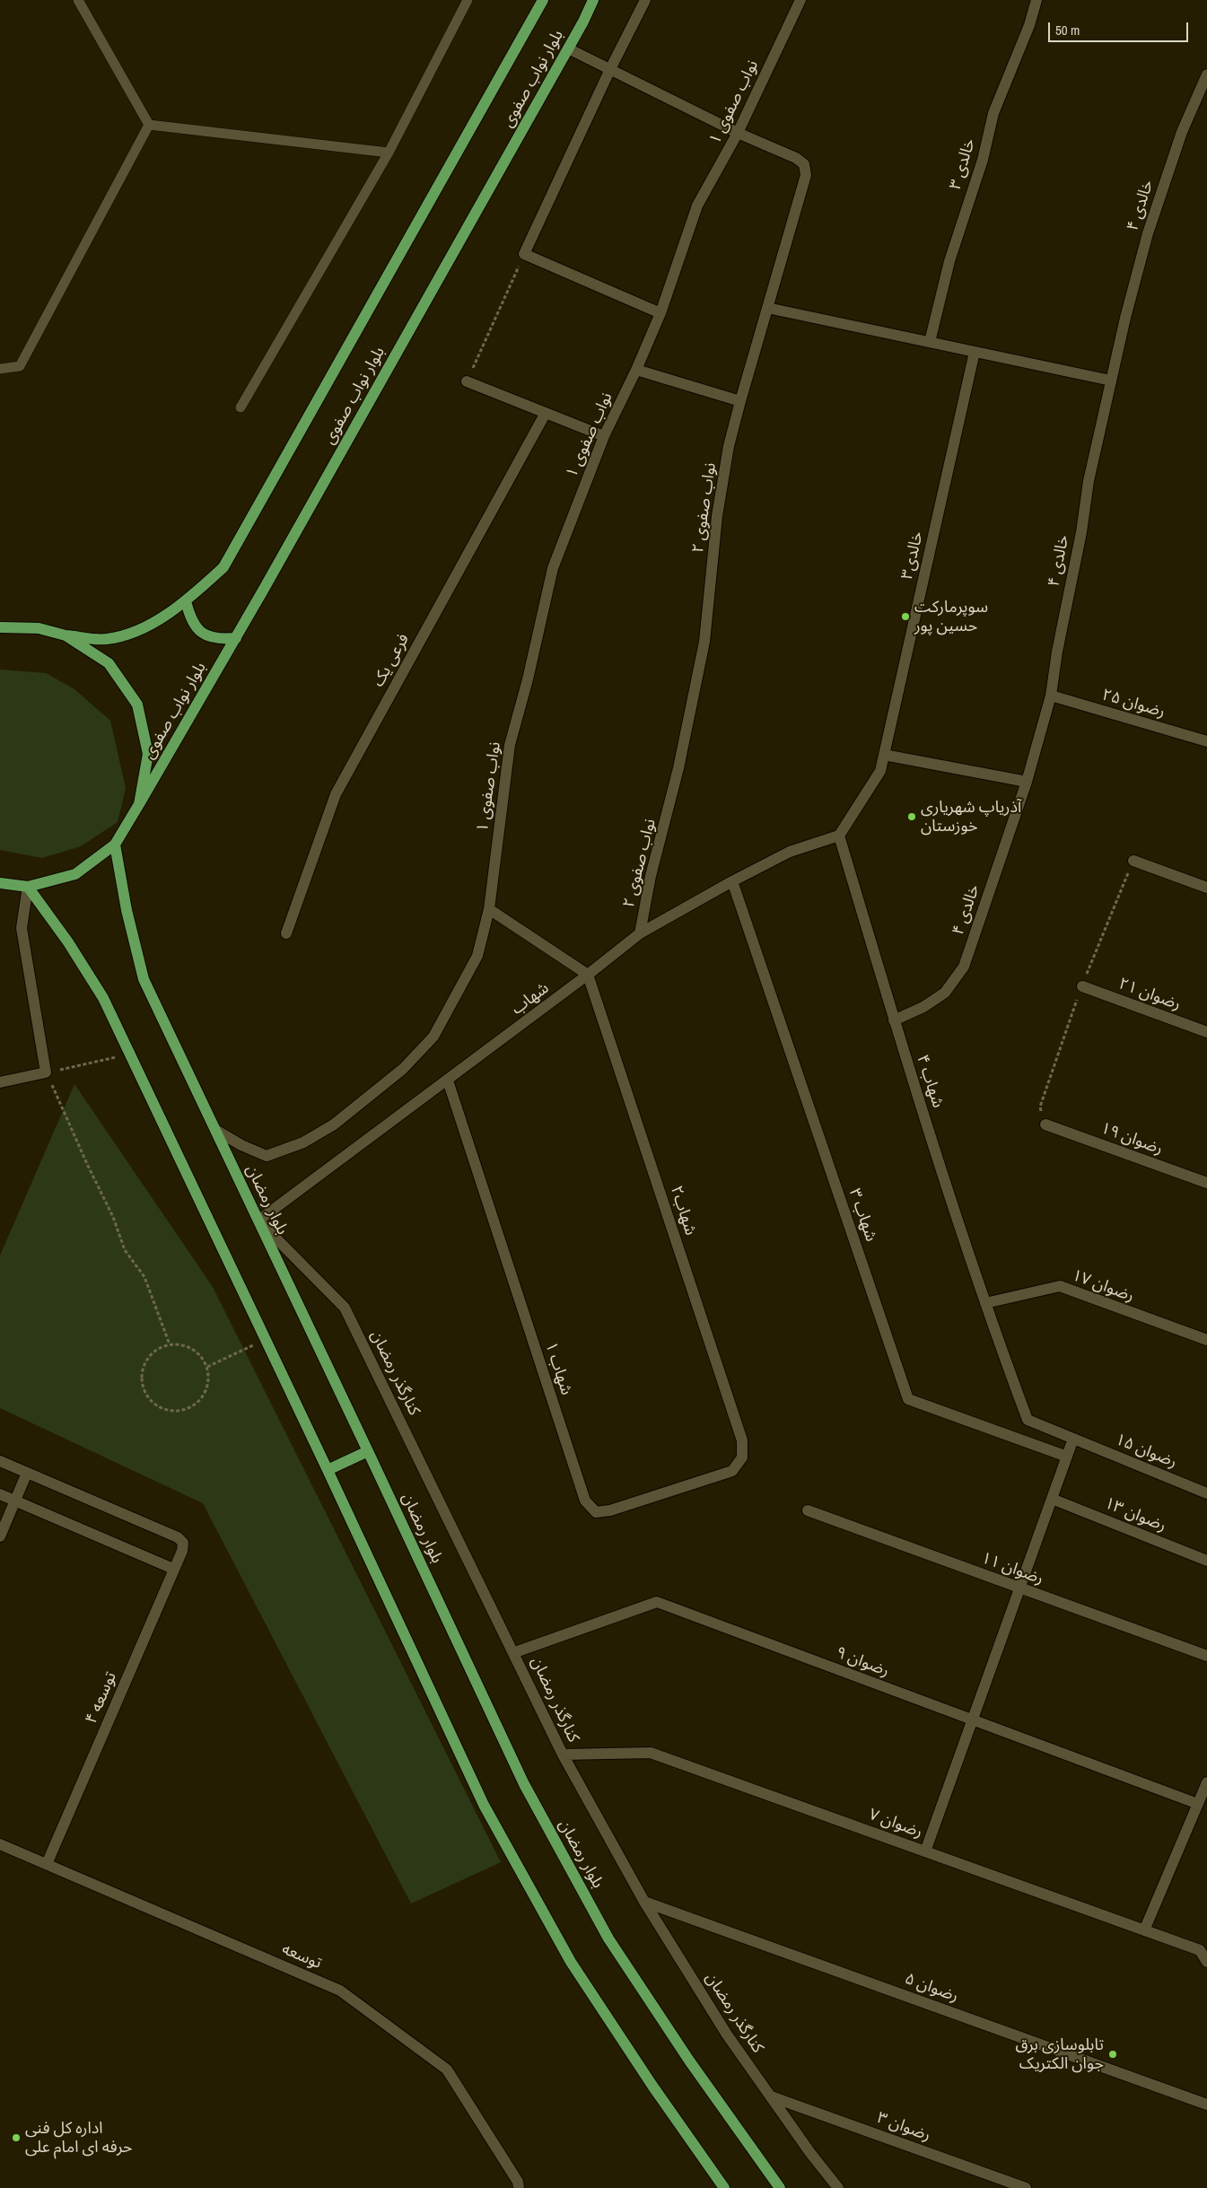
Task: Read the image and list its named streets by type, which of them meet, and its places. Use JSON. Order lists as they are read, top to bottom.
{
  "streets": {
    "main road": ["بلوار نواب صفوی", "بلوار رمضان"],
    "street": [
      "نواب صفوی ۱",
      "خالدی ۳",
      "خالدی ۴",
      "نواب صفوی ۲",
      "خالدی۳",
      "فرعی یک",
      "رضوان ۲۵",
      "رضوان ۲۱",
      "شهاب",
      "شهاب ۴",
      "رضوان ۱۹",
      "شهاب۲",
      "شهاب ۳",
      "رضوان ۱۷",
      "شهاب ۱",
      "کنارگذر رمضان",
      "رضوان ۱۵",
      "رضوان ۱۳",
      "رضوان ۱۱",
      "رضوان ۹",
      "توسعه ۴",
      "رضوان ۷",
      "توسعه",
      "رضوان ۵",
      "رضوان ۳"
    ]
  },
  "crossings": [
    ["بلوار نواب صفوی", "نواب صفوی ۲"],
    ["بلوار نواب صفوی", "بلوار رمضان"],
    ["نواب صفوی ۱", "نواب صفوی ۲"],
    ["نواب صفوی ۱", "بلوار رمضان"],
    ["خالدی ۴", "رضوان ۲۵"],
    ["خالدی ۴", "شهاب ۴"],
    ["نواب صفوی ۲", "شهاب"],
    ["خالدی۳", "شهاب"],
    ["خالدی۳", "شهاب ۴"],
    ["شهاب", "شهاب ۴"],
    ["شهاب", "بلوار رمضان"],
    ["شهاب", "شهاب۲"],
    ["شهاب", "شهاب ۳"],
    ["شهاب", "شهاب ۱"],
    ["شهاب", "کنارگذر رمضان"],
    ["شهاب ۴", "رضوان ۱۷"],
    ["شهاب ۴", "رضوان ۱۵"],
    ["بلوار رمضان", "کنارگذر رمضان"],
    ["شهاب۲", "شهاب ۱"],
    ["کنارگذر رمضان", "رضوان ۹"],
    ["کنارگذر رمضان", "رضوان ۷"],
    ["کنارگذر رمضان", "رضوان ۵"],
    ["کنارگذر رمضان", "رضوان ۳"],
    ["توسعه ۴", "توسعه"]
  ],
  "places": [
    "سوپرمارکت حسین پور",
    "آذریاپ شهریاری خوزستان",
    "تابلوسازی برق جوان الکتریک",
    "اداره کل فنی حرفه ای امام علی"
  ],
  "scale_bar": "50 m"
}
